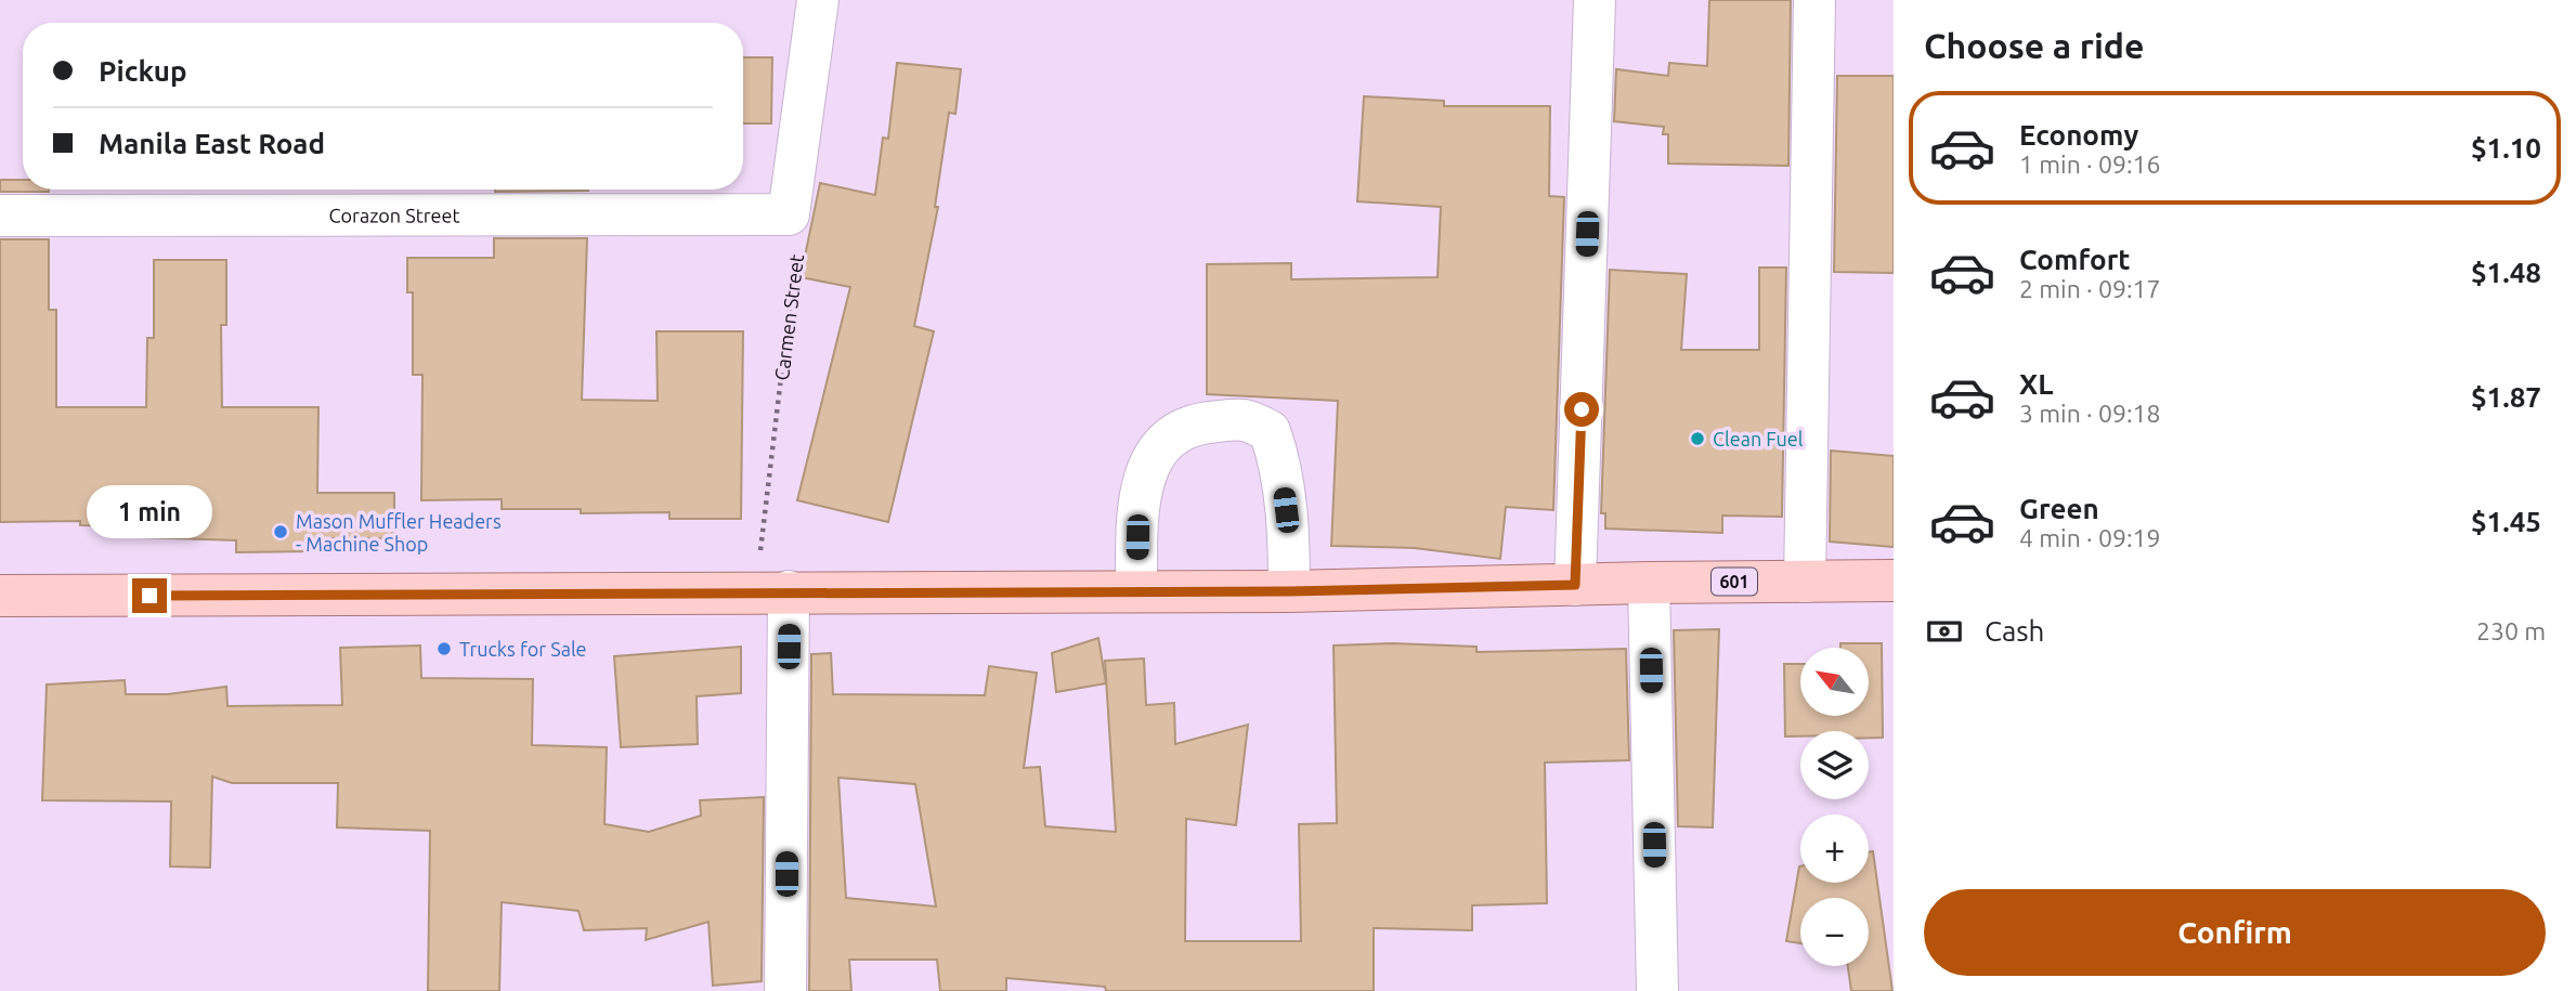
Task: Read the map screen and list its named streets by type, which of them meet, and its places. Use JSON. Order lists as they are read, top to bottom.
{
  "streets": {
    "main road": ["601"],
    "street": ["Corazon Street"],
    "path": ["Carmen Street"]
  },
  "crossings": [
    ["Corazon Street", "Carmen Street"],
    ["Carmen Street", "601"]
  ],
  "places": ["Clean Fuel", "Mason Muffler Headers - Machine Shop", "Trucks for Sale"],
  "north": "top left",
  "page": {
    "heading": "Choose a ride",
    "banner": ["Pickup", "Manila East Road"],
    "list": [
      {
        "name": "Economy",
        "note": "1 min · 09:16",
        "value": "$1.10"
      },
      {
        "name": "Comfort",
        "note": "2 min · 09:17",
        "value": "$1.48"
      },
      {
        "name": "XL",
        "note": "3 min · 09:18",
        "value": "$1.87"
      },
      {
        "name": "Green",
        "note": "4 min · 09:19",
        "value": "$1.45"
      }
    ],
    "bubble": "1 min",
    "pay": ["Cash", "230 m"],
    "map_buttons": ["+", "−"],
    "buttons": "Confirm"
  }
}
